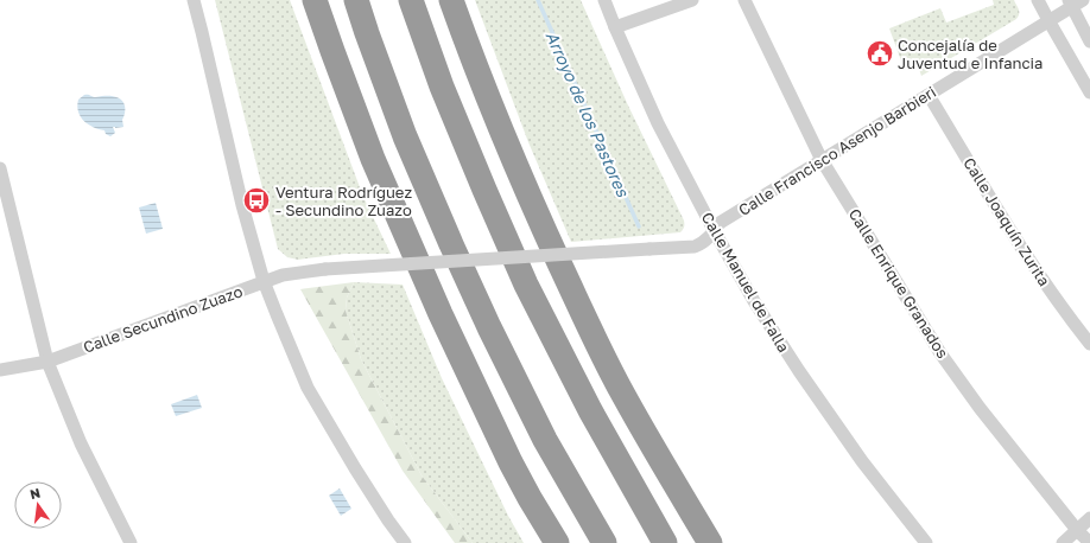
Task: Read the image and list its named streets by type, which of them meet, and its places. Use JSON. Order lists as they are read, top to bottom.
{
  "streets": {
    "street": [
      "Calle Francisco Asenjo Barbieri",
      "Calle Joaquín Zurita",
      "Calle Manuel de Falla",
      "Calle Enrique Granados",
      "Calle Secundino Zuazo"
    ]
  },
  "crossings": [
    ["Calle Francisco Asenjo Barbieri", "Calle Joaquín Zurita"],
    ["Calle Francisco Asenjo Barbieri", "Calle Manuel de Falla"],
    ["Calle Francisco Asenjo Barbieri", "Calle Enrique Granados"],
    ["Calle Francisco Asenjo Barbieri", "Calle Secundino Zuazo"]
  ],
  "water": ["Arroyo de los Pastores"],
  "places": {
    "public building": ["Concejalía de Juventud e Infancia"],
    "bus stop": ["Ventura Rodríguez - Secundino Zuazo"]
  },
  "north": "top"
}
